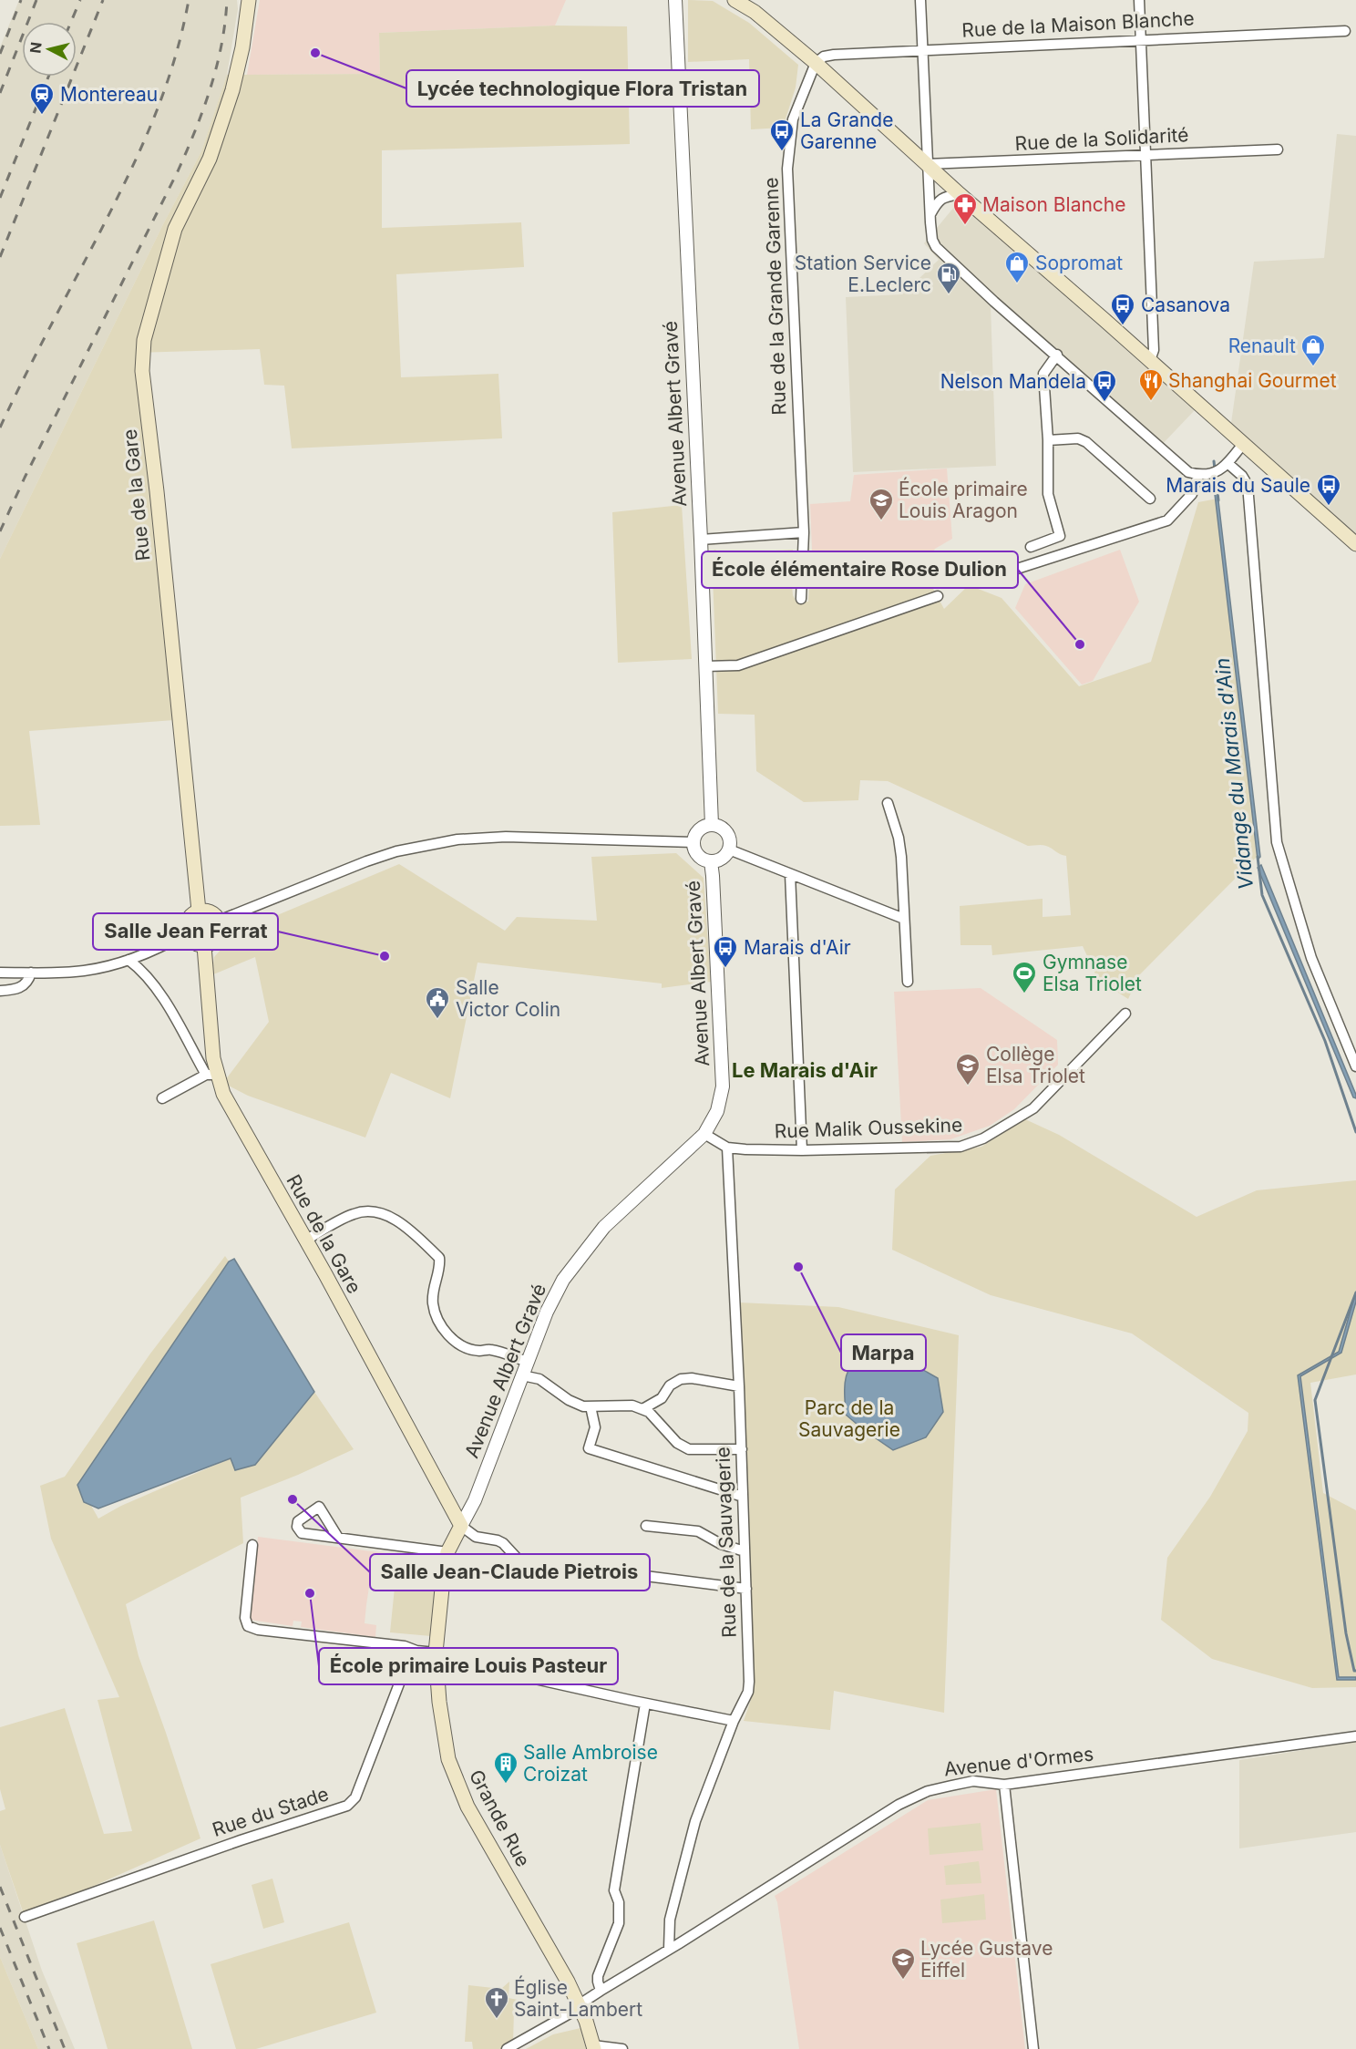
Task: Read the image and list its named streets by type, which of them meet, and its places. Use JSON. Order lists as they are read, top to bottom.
{
  "streets": {
    "main road": ["Rue de la Gare", "Grande Rue"],
    "street": [
      "Rue de la Maison Blanche",
      "Rue de la Solidarité",
      "Rue de la Grande Garenne",
      "Avenue Albert Gravé",
      "Rue Malik Oussekine",
      "Rue de la Sauvagerie",
      "Avenue d'Ormes",
      "Rue du Stade"
    ]
  },
  "crossings": [
    ["Rue de la Maison Blanche", "Rue de la Grande Garenne"],
    ["Avenue Albert Gravé", "Rue de la Gare"],
    ["Avenue Albert Gravé", "Grande Rue"],
    ["Rue de la Gare", "Grande Rue"],
    ["Rue Malik Oussekine", "Rue de la Sauvagerie"],
    ["Rue de la Sauvagerie", "Avenue d'Ormes"],
    ["Avenue d'Ormes", "Grande Rue"]
  ],
  "districts": ["Le Marais d'Air"],
  "water": ["Vidange du Marais d'Ain"],
  "parks": ["Parc de la Sauvagerie"],
  "places": {
    "other": [
      "Lycée technologique Flora Tristan",
      "École élémentaire Rose Dulion",
      "Salle Jean Ferrat",
      "Marpa",
      "Salle Jean-Claude Pietrois",
      "École primaire Louis Pasteur"
    ],
    "station": ["Montereau"],
    "bus stop": [
      "La Grande Garenne",
      "Casanova",
      "Nelson Mandela",
      "Marais du Saule",
      "Marais d'Air"
    ],
    "pharmacy": ["Maison Blanche"],
    "shop": ["Sopromat", "Renault"],
    "fuel station": ["Station Service E.Leclerc"],
    "restaurant": ["Shanghai Gourmet"],
    "school or university": ["École primaire Louis Aragon", "Collège Elsa Triolet", "Lycée Gustave Eiffel"],
    "sports": ["Gymnase Elsa Triolet"],
    "public building": ["Salle Victor Colin"],
    "building": ["Salle Ambroise Croizat"],
    "church": ["Église Saint-Lambert"]
  },
  "north": "left"
}
